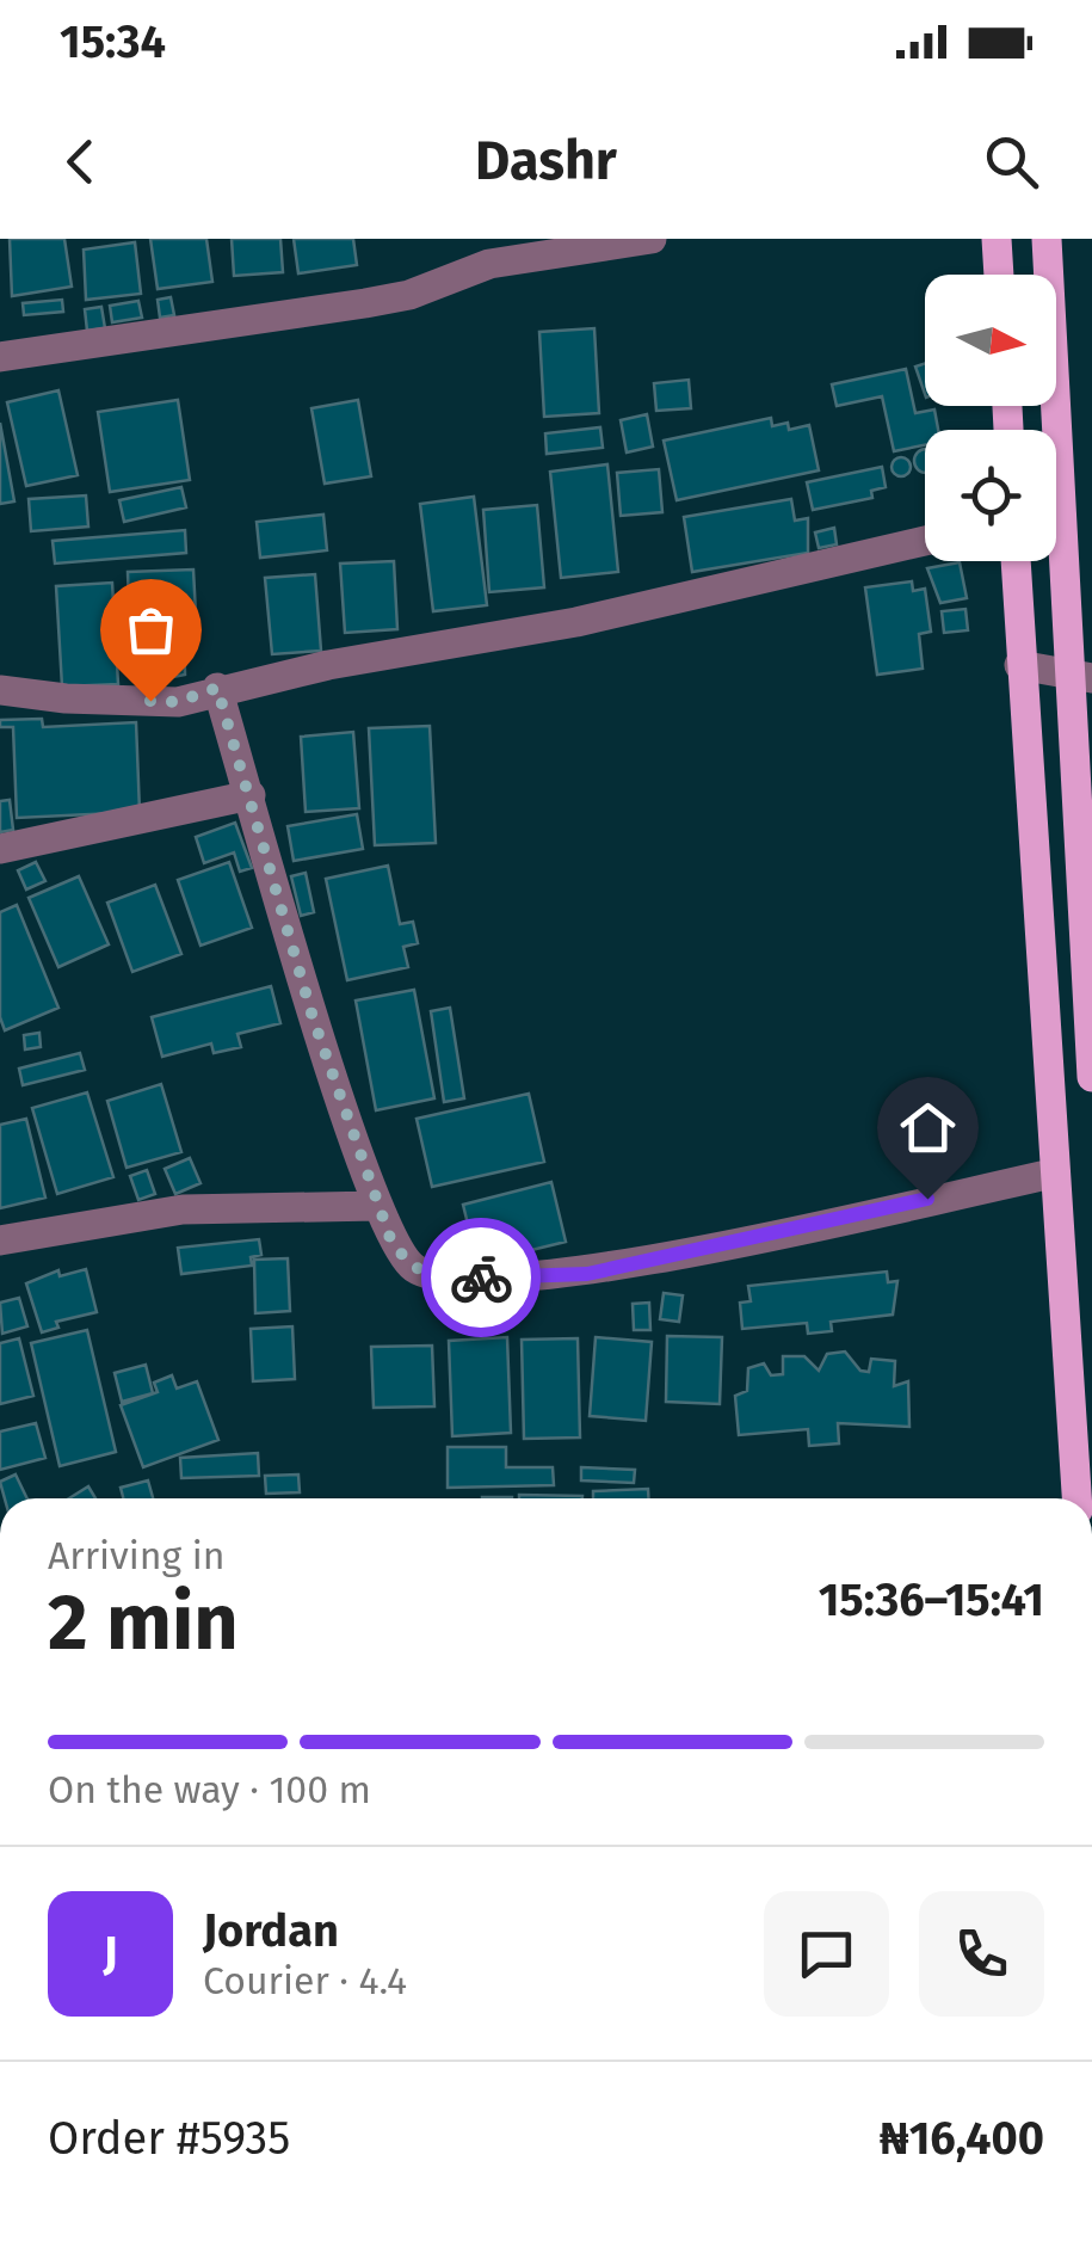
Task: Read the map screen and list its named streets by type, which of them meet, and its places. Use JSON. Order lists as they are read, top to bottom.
{
  "north": "right",
  "page": {
    "status": "15:34",
    "header": "Dashr",
    "heading": ["2 min", "Arriving in", "15:36–15:41"],
    "panel": [
      "Jordan",
      "Courier · 4.4",
      "Order #5935",
      "₦16,400"
    ],
    "bar": "On the way · 100 m",
    "round": "J"
  }
}
